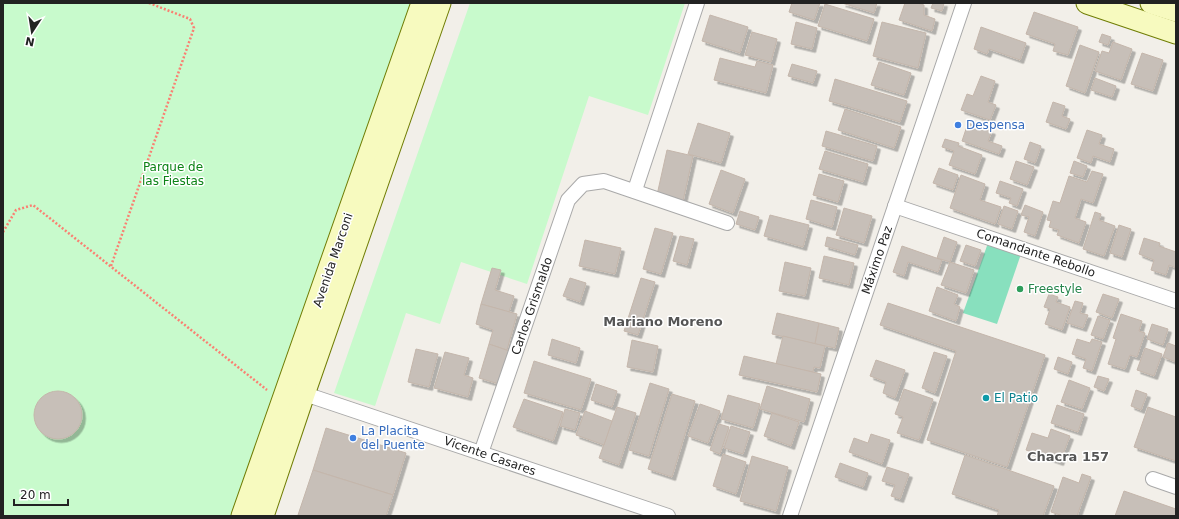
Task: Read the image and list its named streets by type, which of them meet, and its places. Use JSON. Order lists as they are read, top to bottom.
{
  "streets": {
    "main road": ["Avenida Marconi"],
    "street": [
      "Comandante Rebollo",
      "Máximo Paz",
      "Carlos Grismaldo",
      "Vicente Casares"
    ]
  },
  "crossings": [
    ["Comandante Rebollo", "Máximo Paz"],
    ["Avenida Marconi", "Vicente Casares"],
    ["Carlos Grismaldo", "Vicente Casares"]
  ],
  "districts": ["Mariano Moreno", "Chacra 157"],
  "parks": ["Parque de las Fiestas"],
  "places": [
    "Despensa",
    "Freestyle",
    "El Patio",
    "La Placita del Puente"
  ],
  "scale_bar": "20 m",
  "north": "bottom"
}
